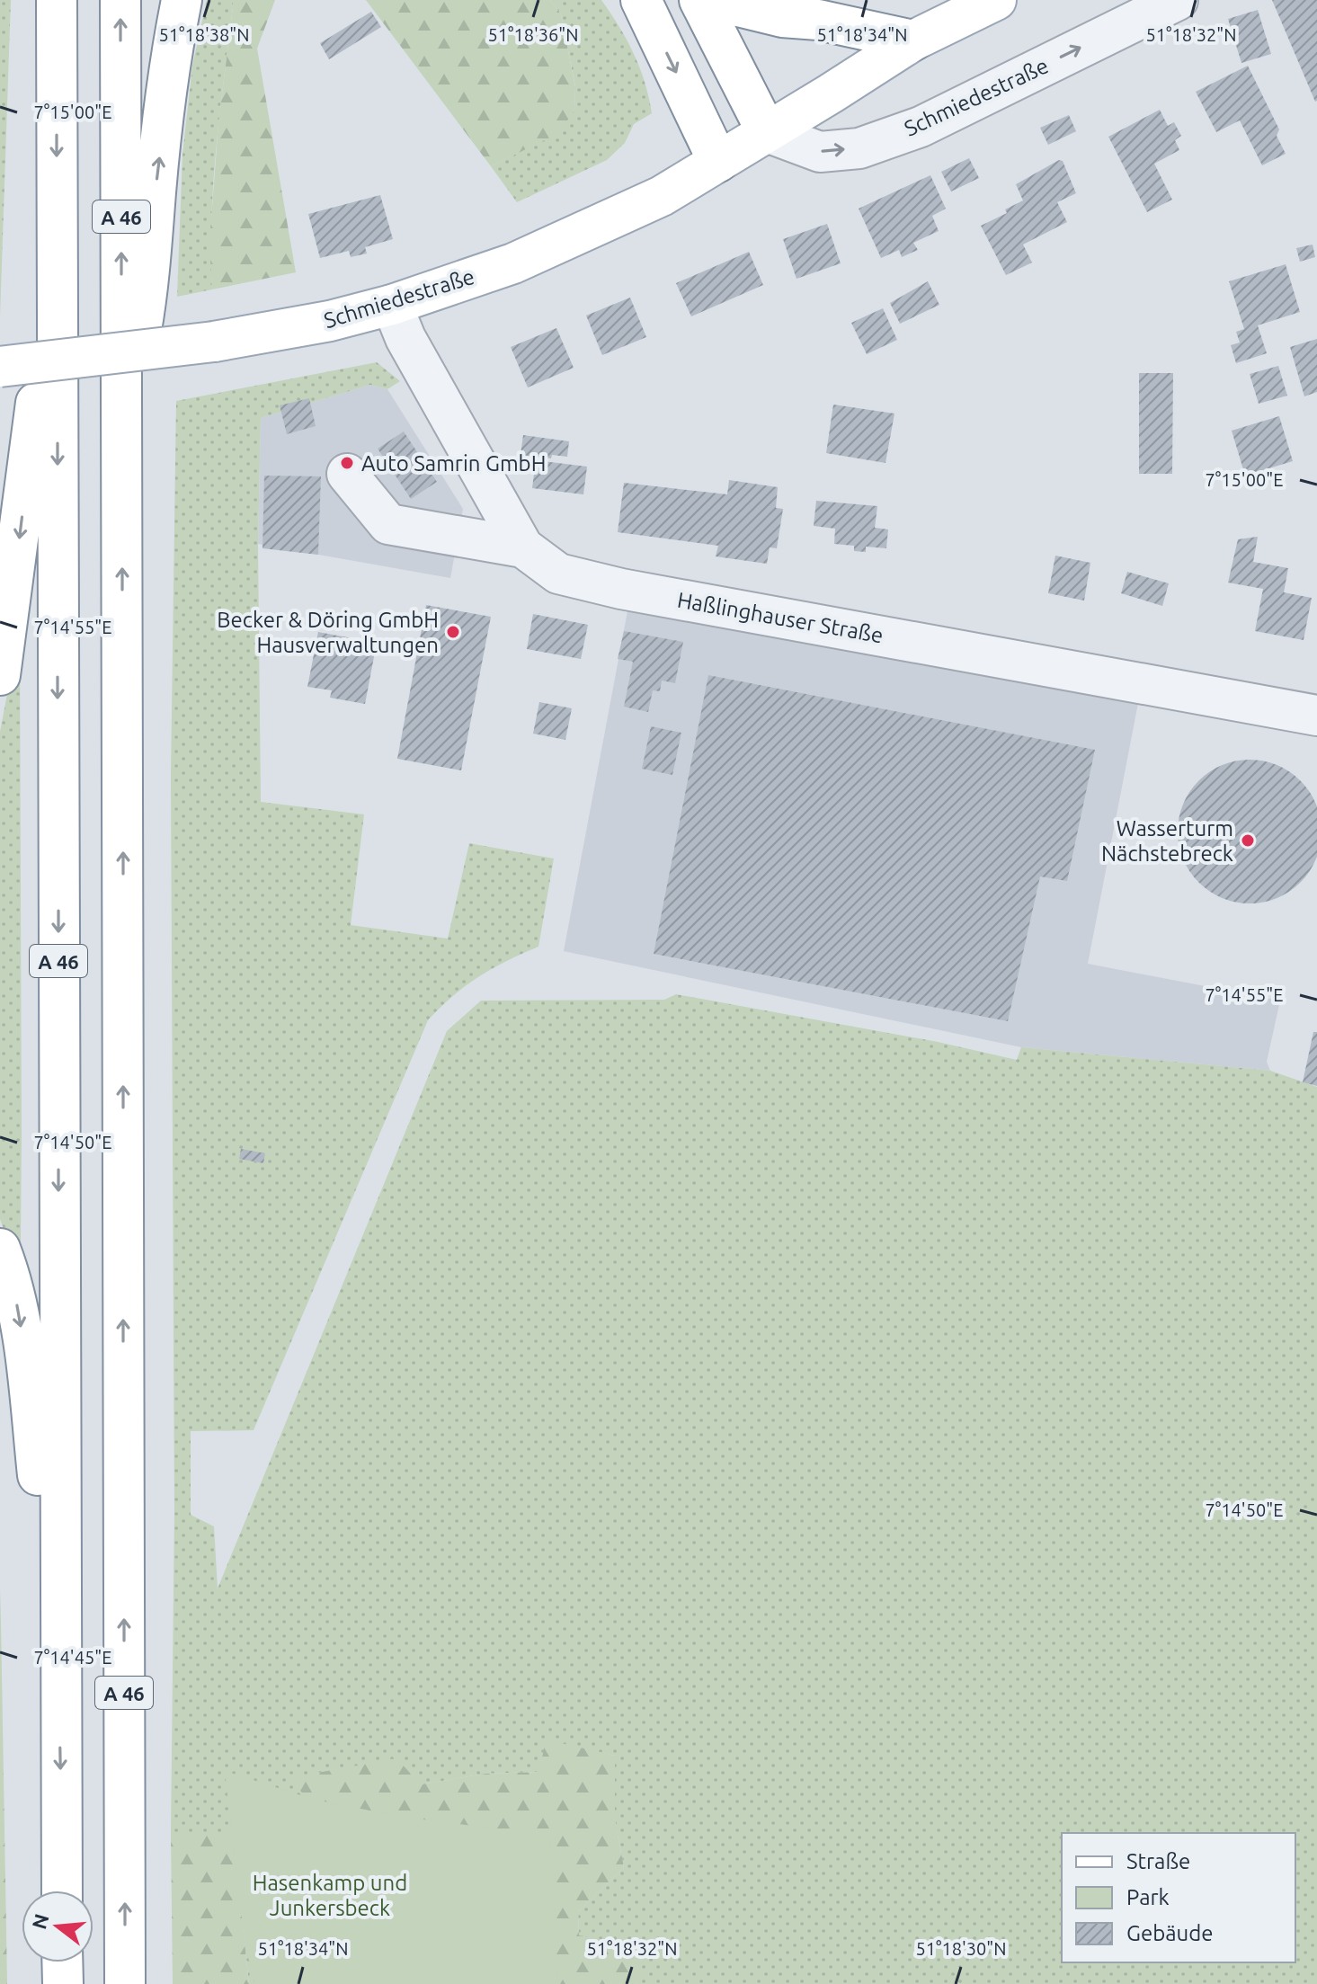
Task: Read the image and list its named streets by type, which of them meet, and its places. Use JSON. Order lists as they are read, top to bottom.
{
  "streets": {
    "main road": ["Schmiedestraße", "A 46"],
    "street": ["Haßlinghauser Straße"]
  },
  "crossings": [
    ["Schmiedestraße", "Haßlinghauser Straße"]
  ],
  "parks": ["Hasenkamp und Junkersbeck"],
  "places": ["Auto Samrin GmbH", "Becker & Döring GmbH Hausverwaltungen", "Wasserturm Nächstebreck"],
  "legend": ["Straße", "Park", "Gebäude"],
  "north": "left",
  "coordinates": [
    "51°18'38\"N",
    "51°18'36\"N",
    "51°18'34\"N",
    "51°18'32\"N",
    "7°15'00\"E",
    "7°14'55\"E",
    "7°14'50\"E",
    "7°14'45\"E",
    "51°18'30\"N"
  ]
}
